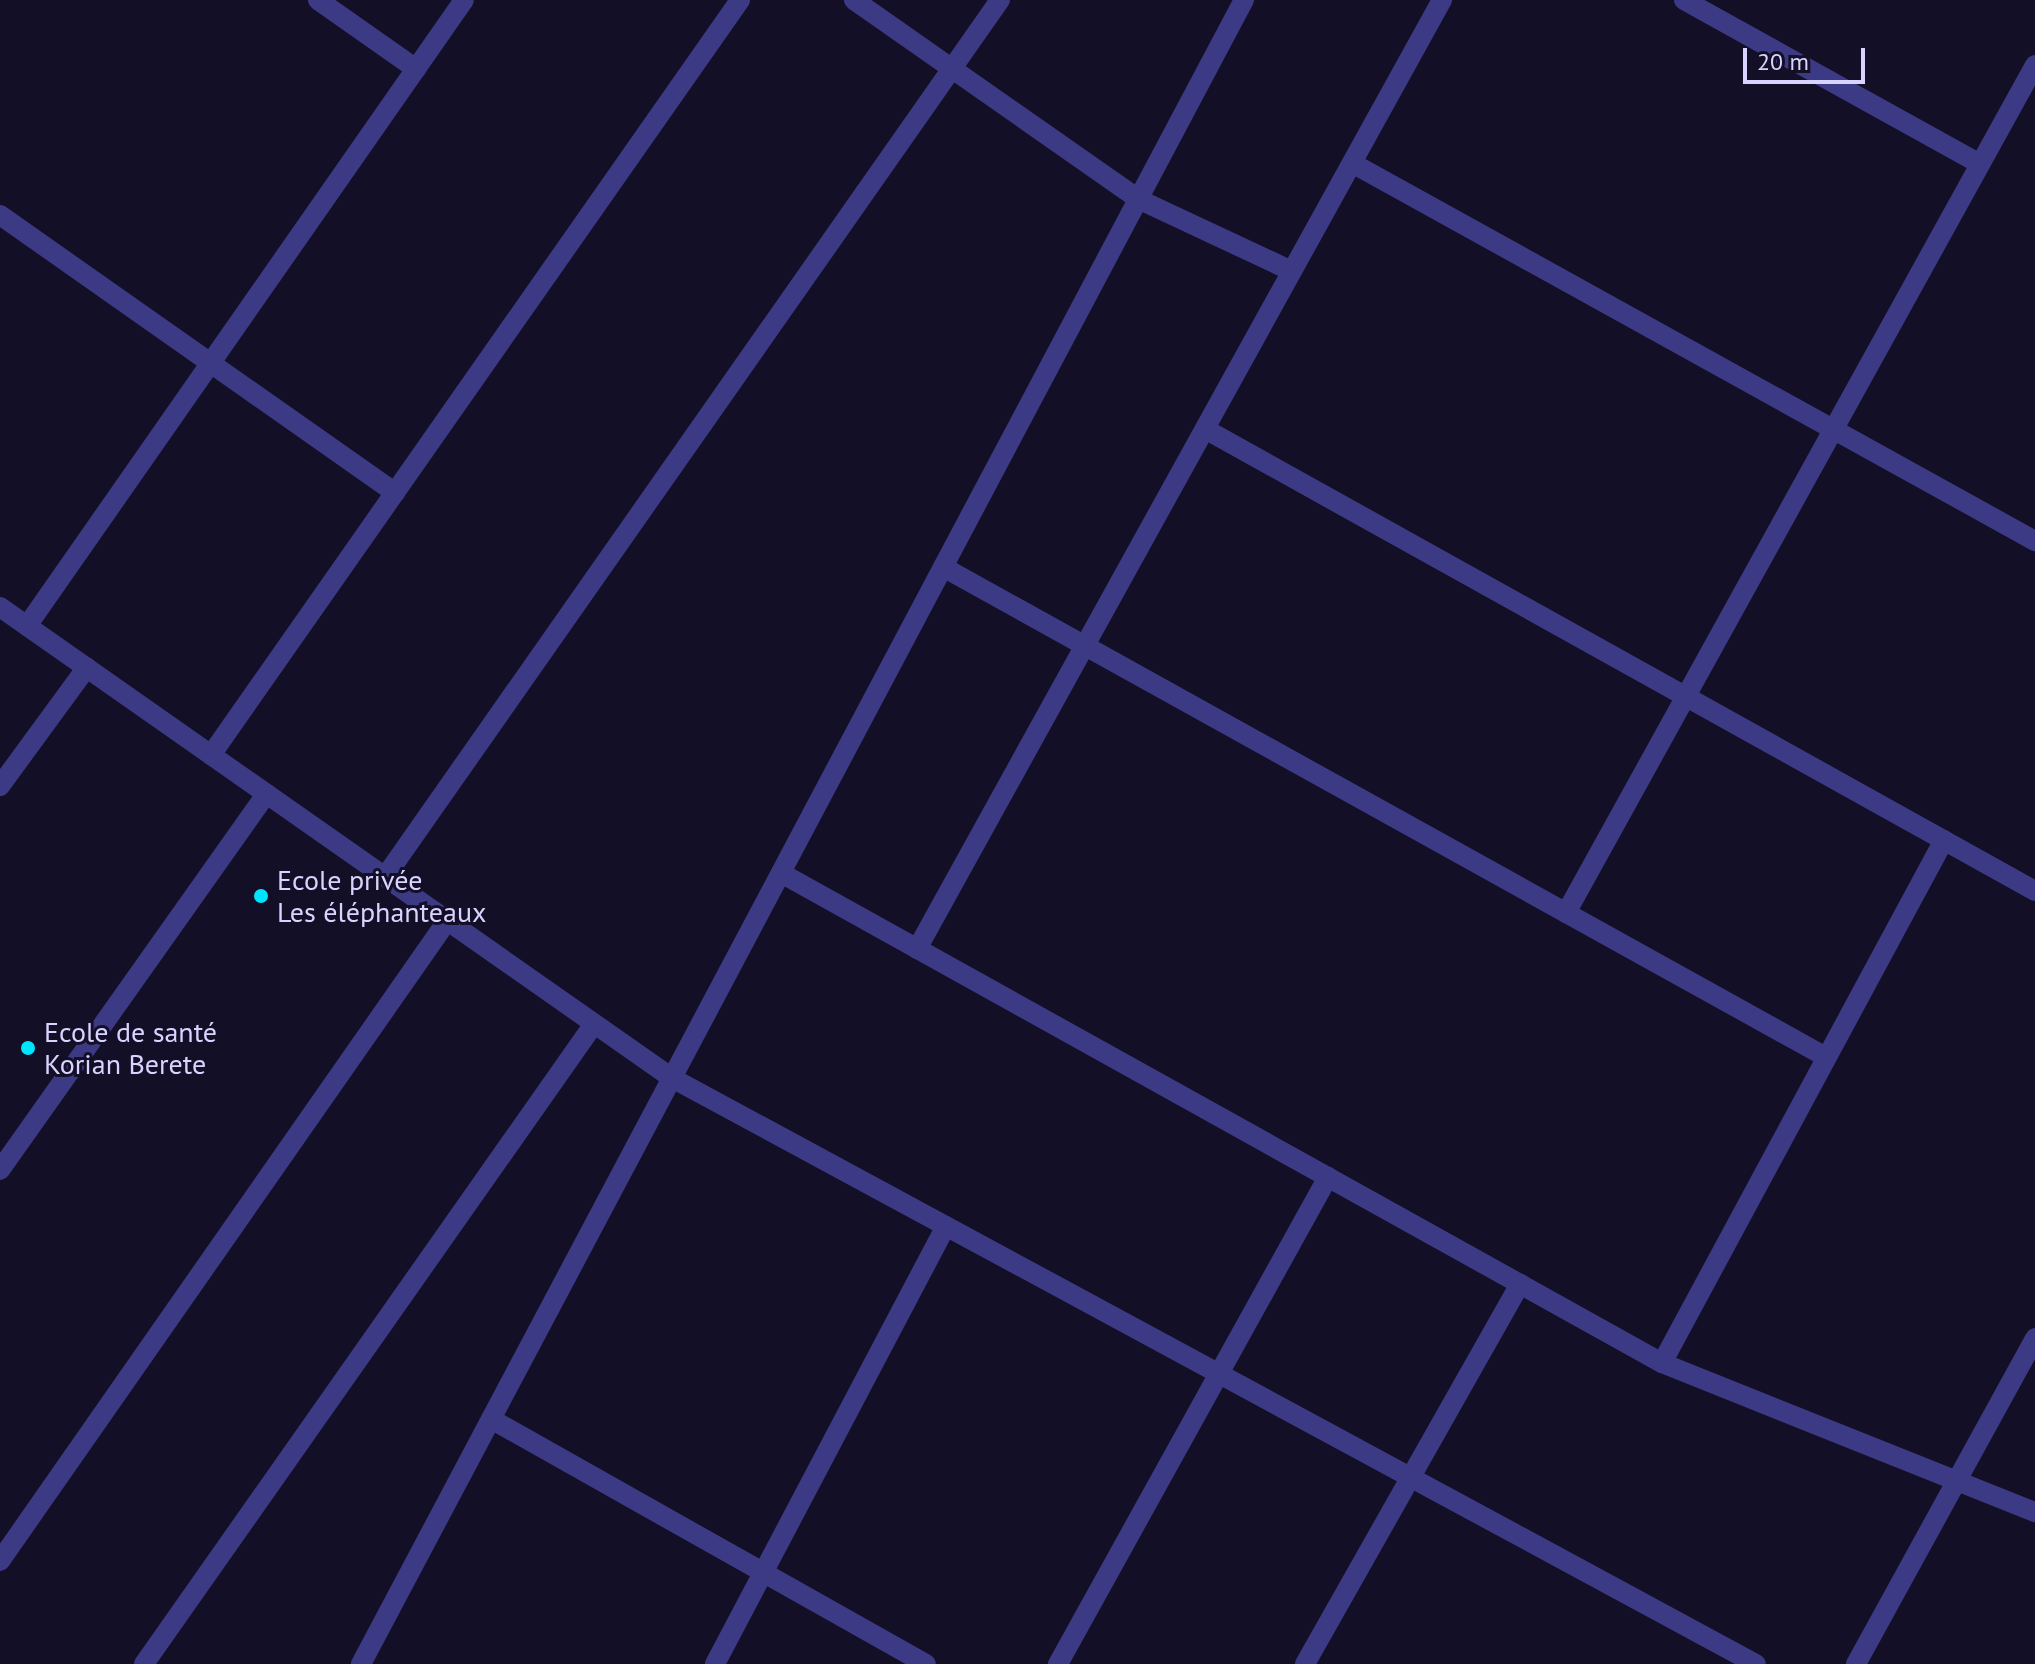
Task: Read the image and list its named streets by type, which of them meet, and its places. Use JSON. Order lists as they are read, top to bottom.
{
  "places": ["Ecole privée Les éléphanteaux", "Ecole de santé Korian Berete"],
  "scale_bar": "20 m"
}
